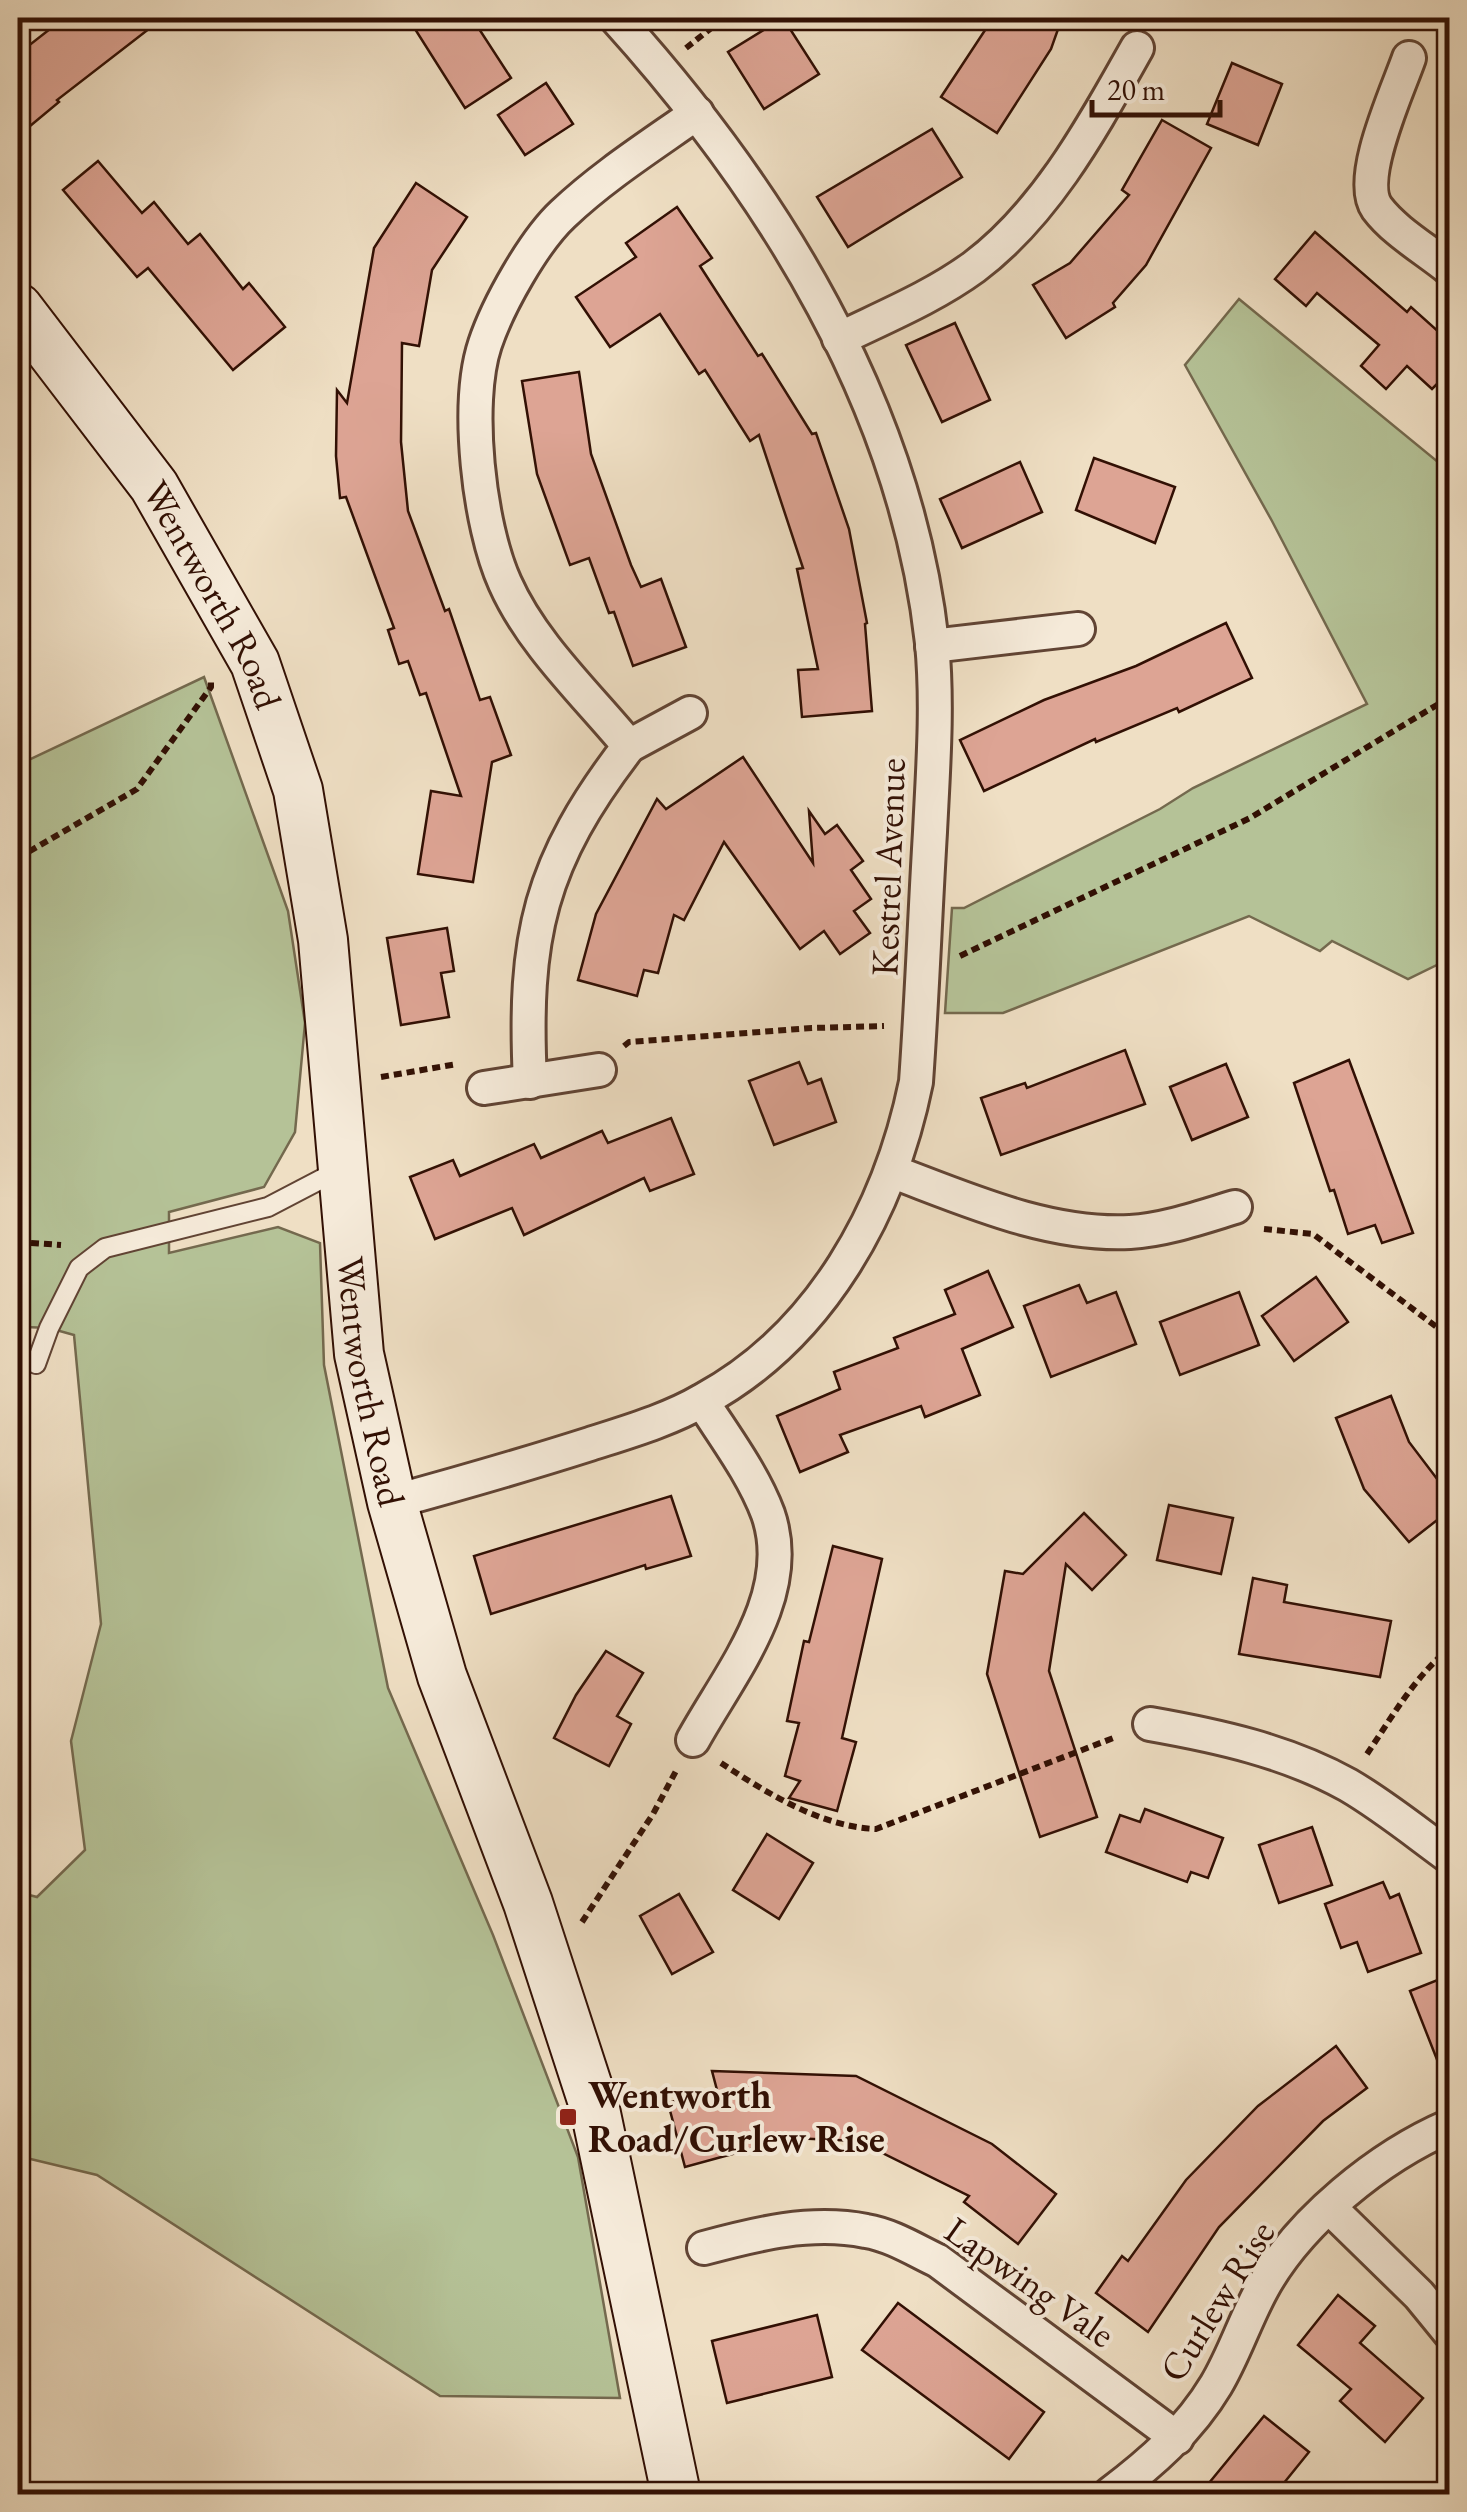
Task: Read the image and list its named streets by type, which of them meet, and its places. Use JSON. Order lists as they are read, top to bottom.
{
  "streets": {
    "street": [
      "Wentworth Road",
      "Kestrel Avenue",
      "Lapwing Vale",
      "Curlew Rise"
    ]
  },
  "crossings": [
    ["Wentworth Road", "Kestrel Avenue"],
    ["Lapwing Vale", "Curlew Rise"]
  ],
  "places": {
    "transit": ["Wentworth Road/Curlew Rise"]
  },
  "scale_bar": "20 m"
}
